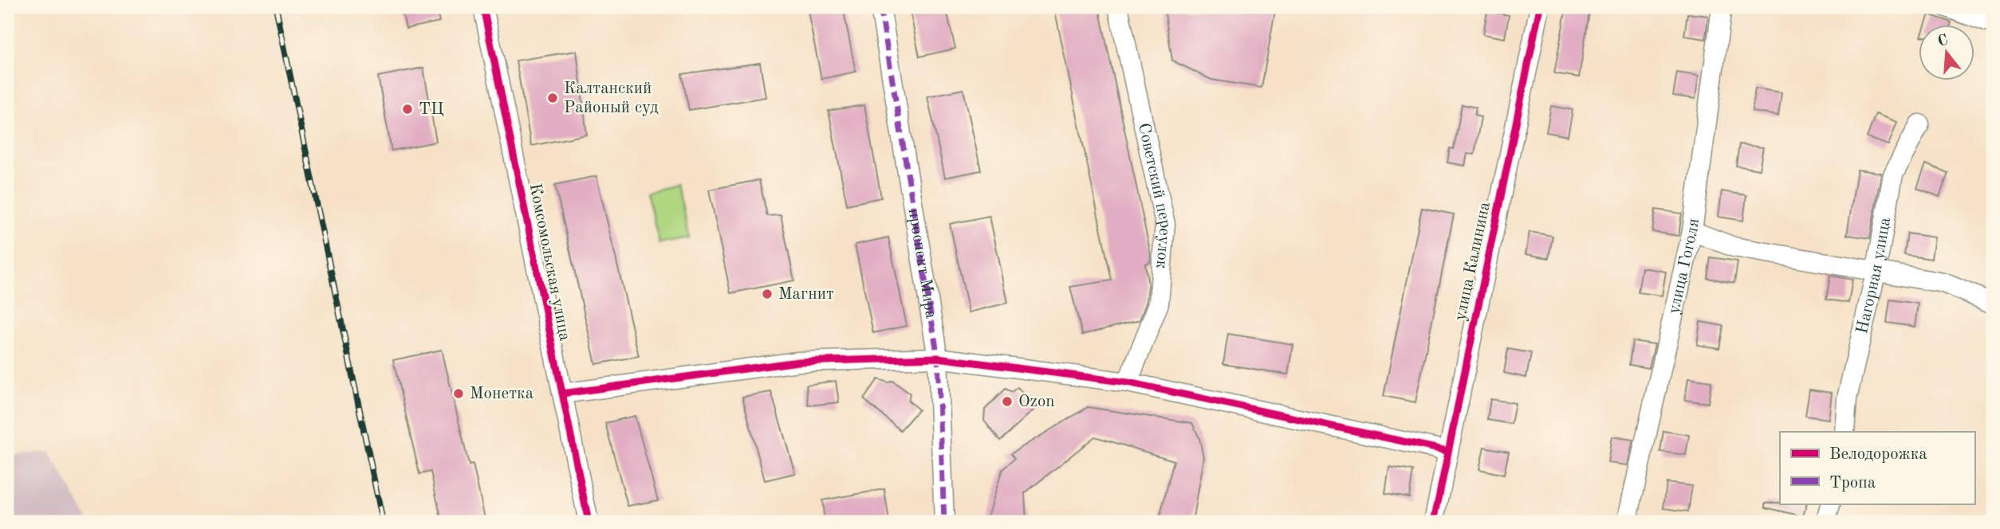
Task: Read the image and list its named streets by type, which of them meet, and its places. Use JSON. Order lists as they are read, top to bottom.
{
  "streets": {
    "street": [
      "Советский переулок",
      "улица Калинина",
      "Комсомольская улица",
      "проспект Мира",
      "улица Гоголя",
      "Нагорная улица"
    ]
  },
  "places": [
    "Калтанский Районый суд",
    "ТЦ",
    "Магнит",
    "Монетка",
    "Ozon"
  ],
  "legend": ["Велодорожка", "Тропа"],
  "north": "top"
}
